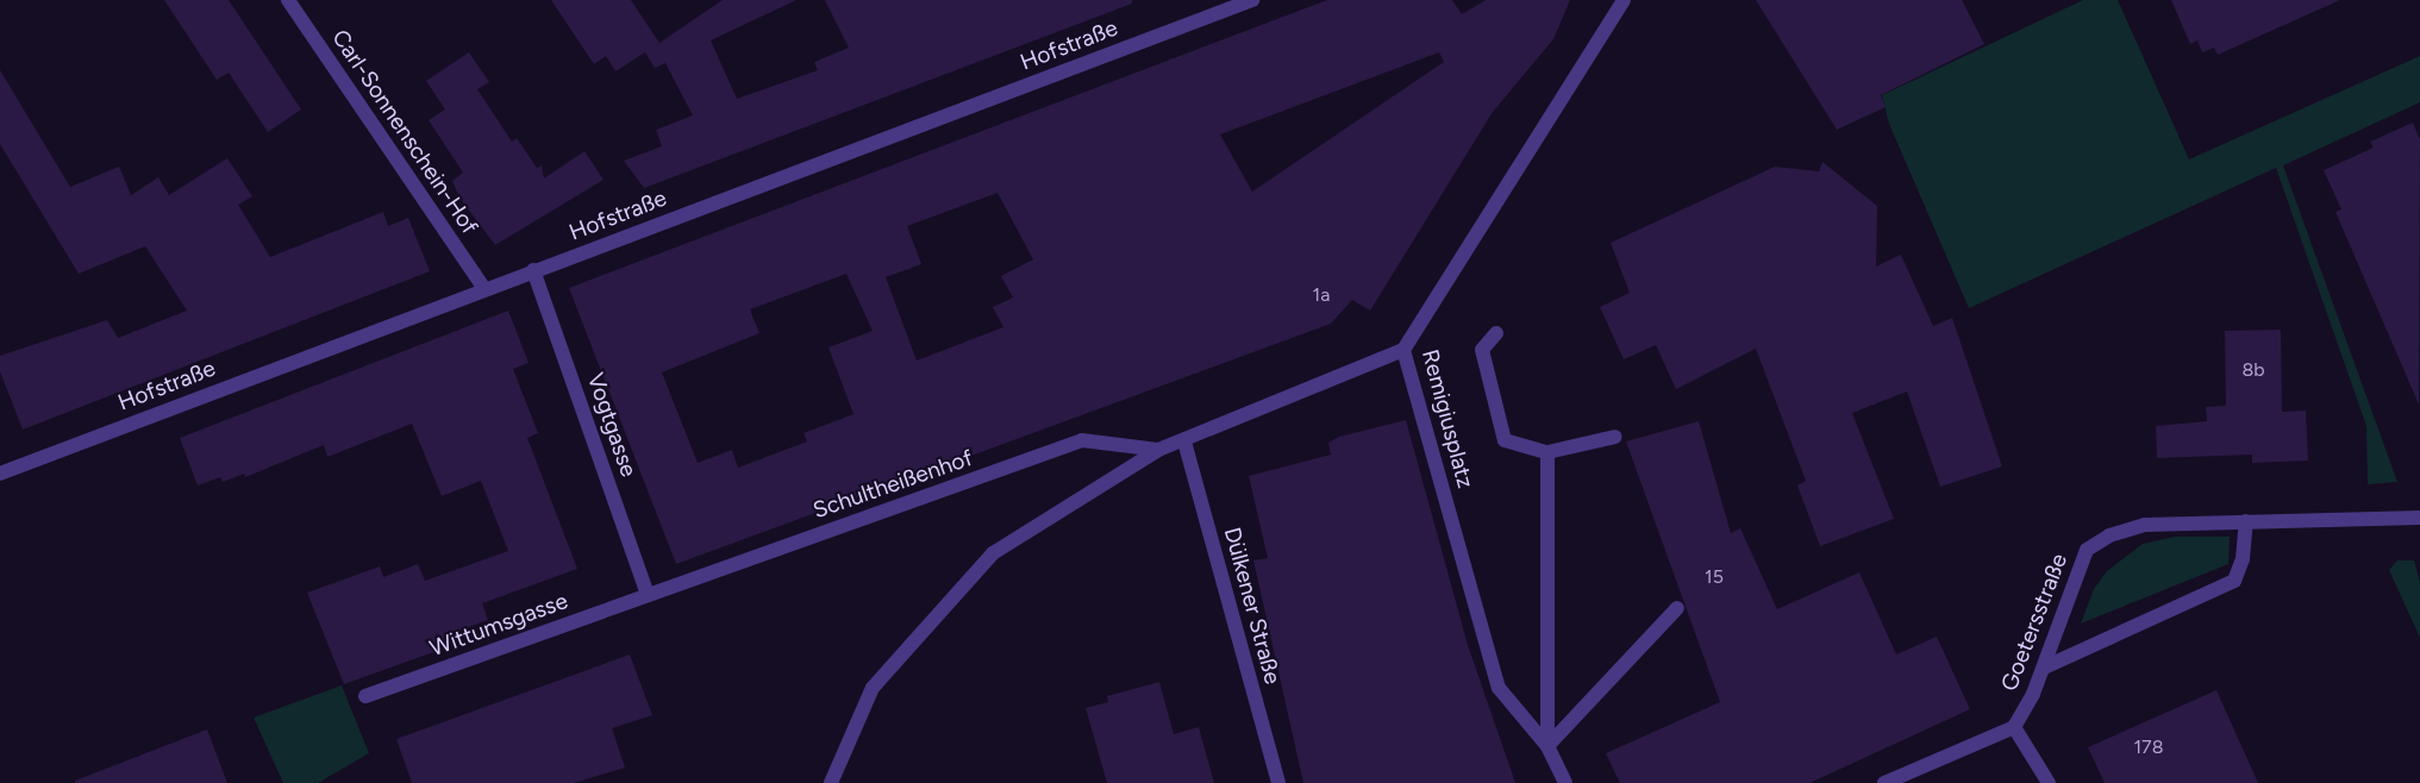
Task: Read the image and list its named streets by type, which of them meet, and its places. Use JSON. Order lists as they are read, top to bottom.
{
  "streets": {
    "street": [
      "Hofstraße",
      "Carl-Sonnenschein-Hof",
      "Remigiusplatz",
      "Vogtgasse",
      "Schultheißenhof",
      "Dülkener Straße",
      "Goetersstraße",
      "Wittumsgasse"
    ]
  },
  "crossings": [
    ["Hofstraße", "Carl-Sonnenschein-Hof"],
    ["Hofstraße", "Vogtgasse"],
    ["Remigiusplatz", "Schultheißenhof"],
    ["Vogtgasse", "Schultheißenhof"],
    ["Vogtgasse", "Wittumsgasse"],
    ["Schultheißenhof", "Dülkener Straße"],
    ["Schultheißenhof", "Wittumsgasse"]
  ],
  "house_numbers": [
    "1a",
    "8b",
    "15",
    "178"
  ]
}
